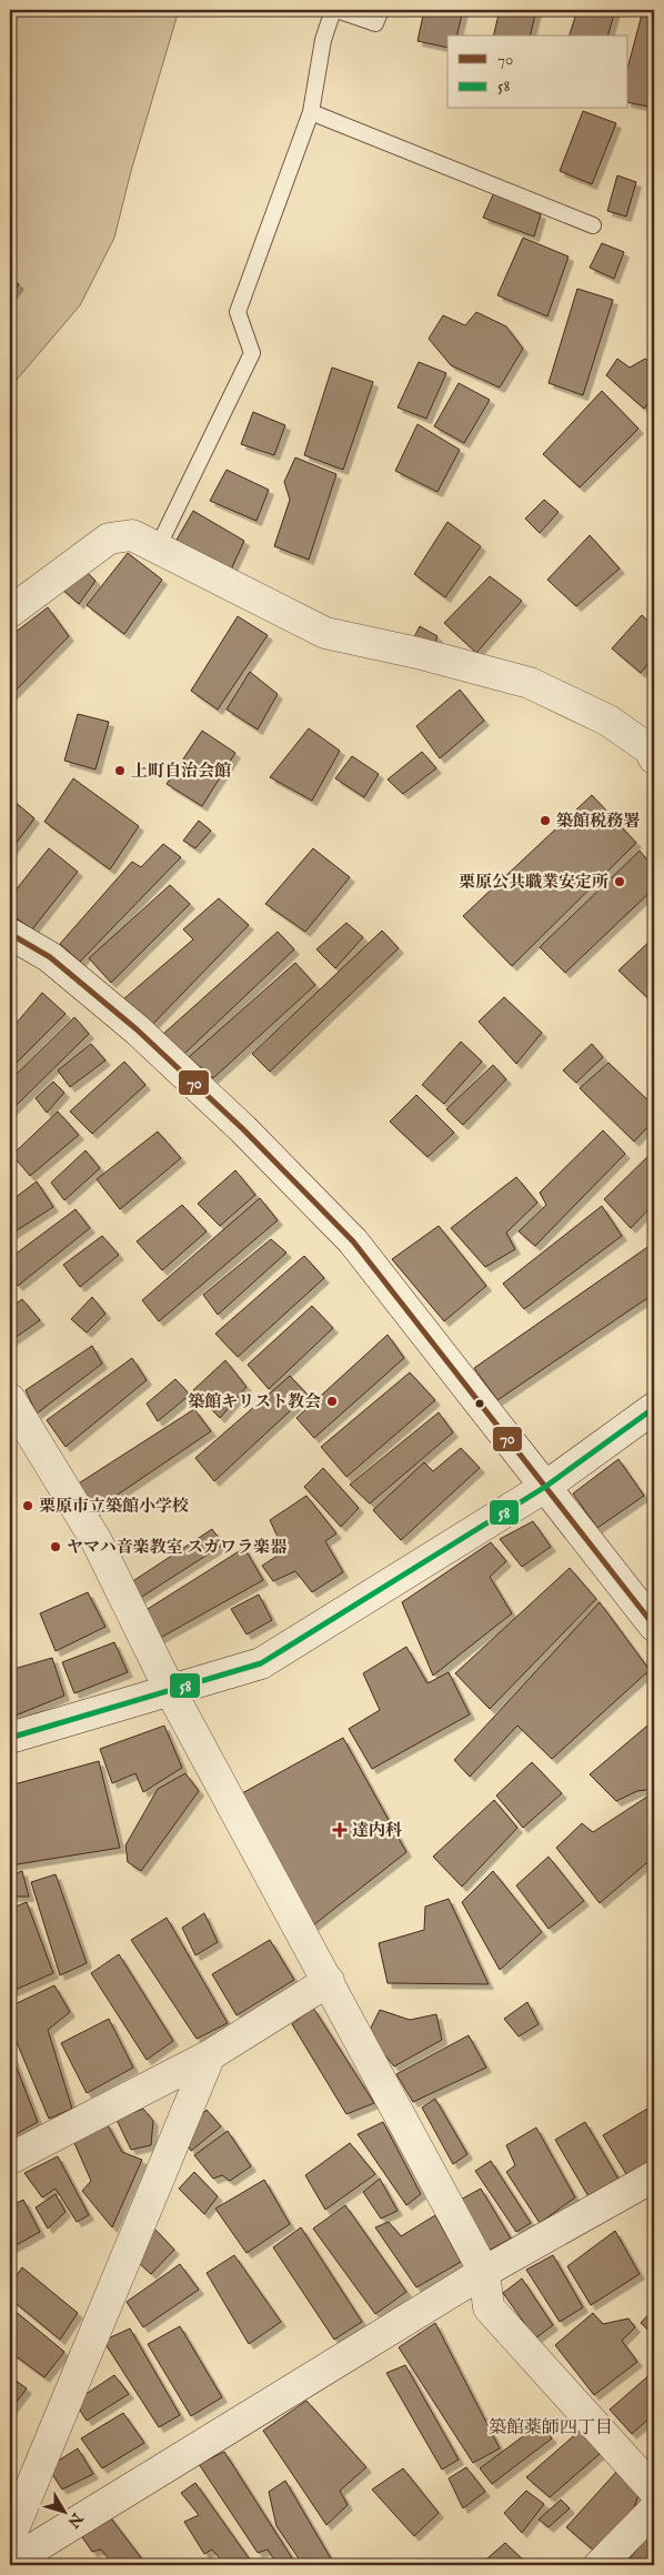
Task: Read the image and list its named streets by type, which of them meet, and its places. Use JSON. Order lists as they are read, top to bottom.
{
  "districts": ["築館薬師四丁目"],
  "places": {
    "other": [
      "上町自治会館",
      "築館税務署",
      "栗原公共職業安定所",
      "築館キリスト教会",
      "栗原市立築館小学校",
      "ヤマハ音楽教室 スガワラ楽器"
    ],
    "health": ["達内科"]
  },
  "lines": ["transit line 70", "transit line 58"],
  "legend": ["70", "58"],
  "north": "bottom right"
}
